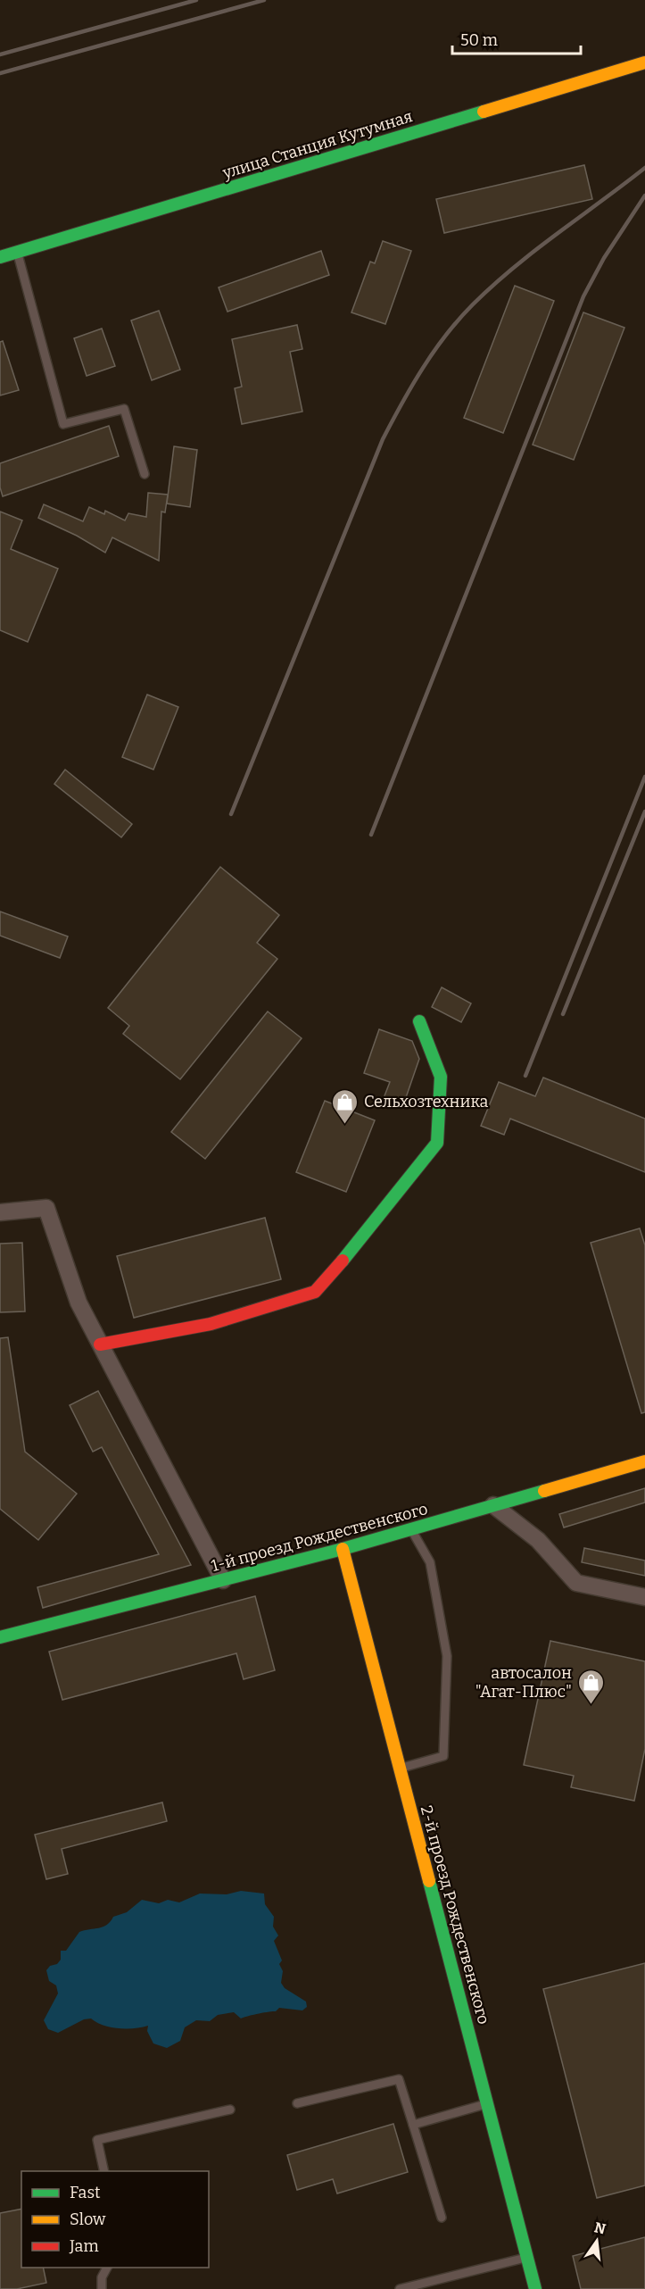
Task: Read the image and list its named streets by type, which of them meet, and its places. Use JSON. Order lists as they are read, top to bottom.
{
  "streets": {
    "street": ["улица Станция Кутумная", "1-й проезд Рождественского", "2-й проезд Рождественского"]
  },
  "crossings": [
    ["1-й проезд Рождественского", "2-й проезд Рождественского"]
  ],
  "places": {
    "shop": ["Сельхозтехника", "автосалон \"Агат-Плюс\""]
  },
  "legend": ["Fast", "Slow", "Jam"],
  "scale_bar": "50 m",
  "north": "top"
}
